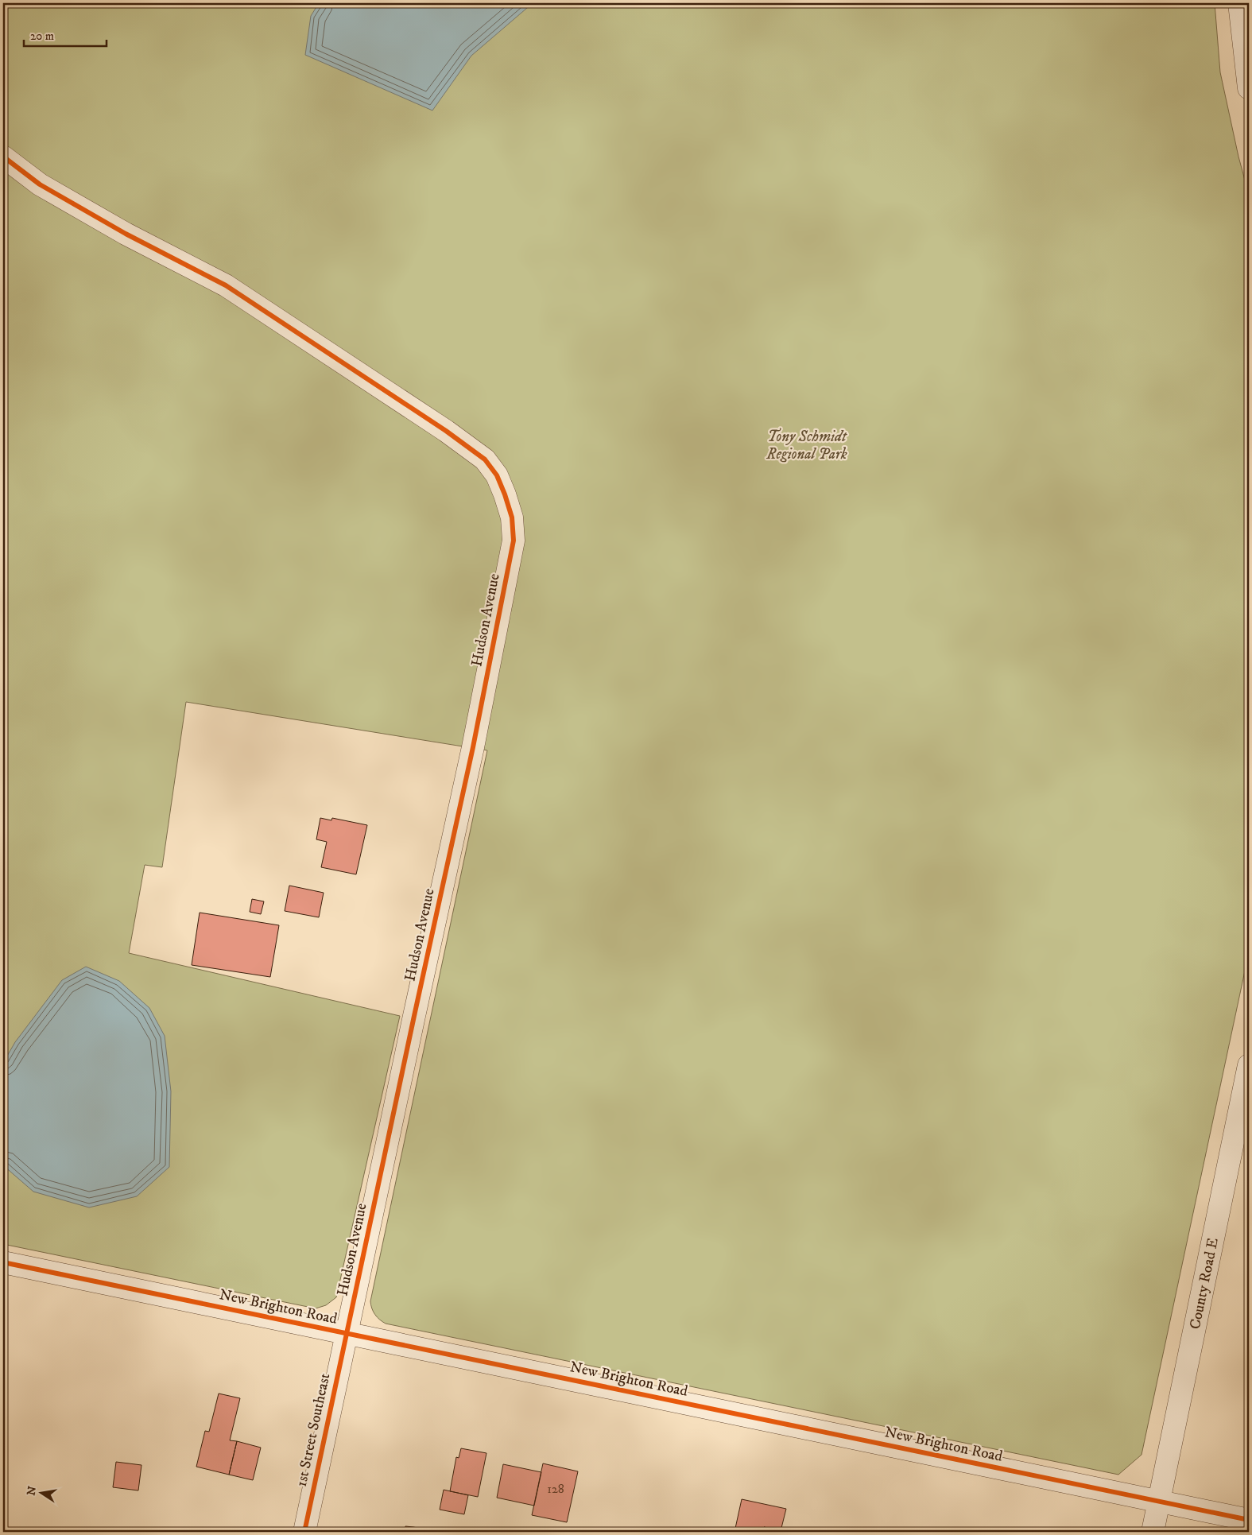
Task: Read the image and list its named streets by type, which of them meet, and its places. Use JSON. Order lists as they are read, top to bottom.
{
  "streets": {
    "street": [
      "Hudson Avenue",
      "County Road E",
      "New Brighton Road",
      "1st Street Southeast"
    ]
  },
  "crossings": [
    ["Hudson Avenue", "New Brighton Road"],
    ["Hudson Avenue", "1st Street Southeast"],
    ["County Road E", "New Brighton Road"],
    ["New Brighton Road", "1st Street Southeast"]
  ],
  "parks": ["Tony Schmidt Regional Park"],
  "house_numbers": ["128"],
  "scale_bar": "20 m",
  "north": "left"
}
